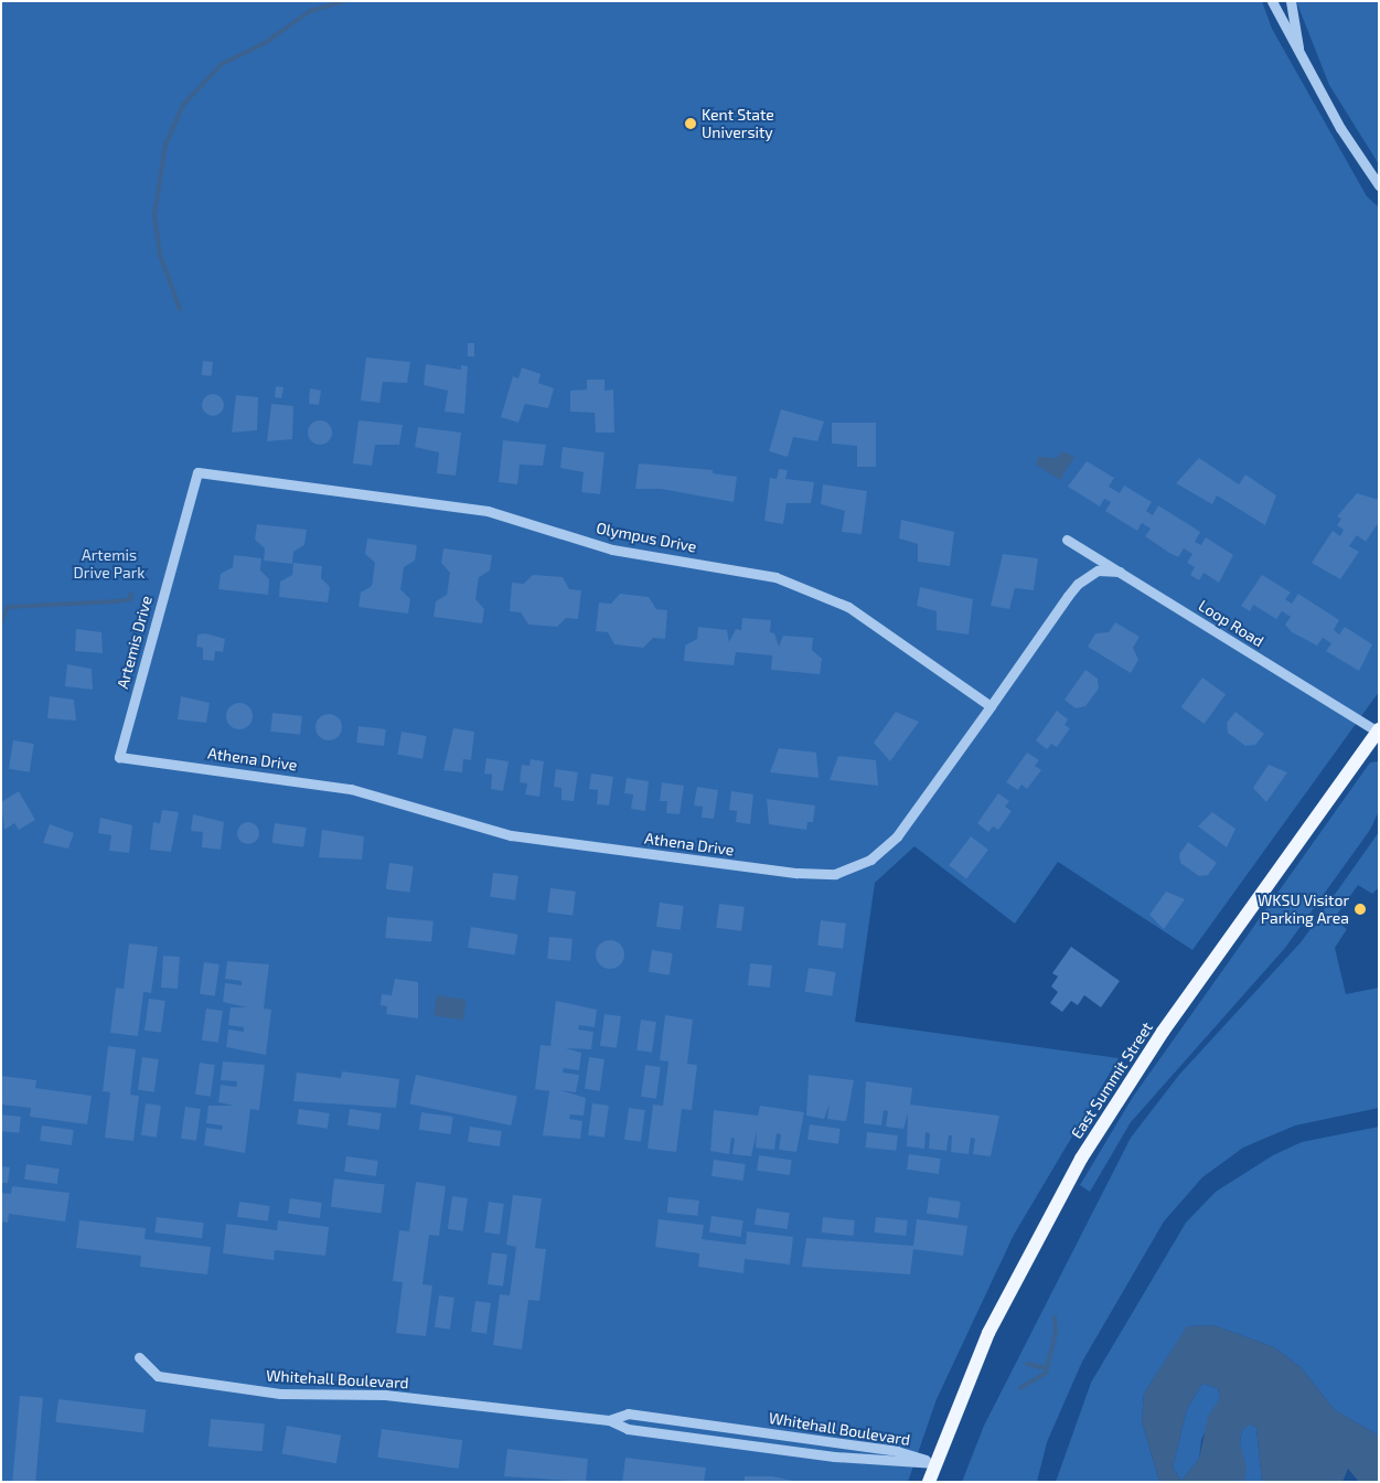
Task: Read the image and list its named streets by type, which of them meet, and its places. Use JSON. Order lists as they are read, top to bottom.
{
  "streets": {
    "main road": ["East Summit Street"],
    "street": [
      "Olympus Drive",
      "Loop Road",
      "Artemis Drive",
      "Athena Drive",
      "Whitehall Boulevard"
    ]
  },
  "crossings": [
    ["Olympus Drive", "Artemis Drive"],
    ["Olympus Drive", "Athena Drive"],
    ["Loop Road", "Athena Drive"],
    ["Loop Road", "East Summit Street"],
    ["Artemis Drive", "Athena Drive"],
    ["East Summit Street", "Whitehall Boulevard"]
  ],
  "parks": ["Artemis Drive Park"],
  "places": ["Kent State University", "WKSU Visitor Parking Area"]
}
